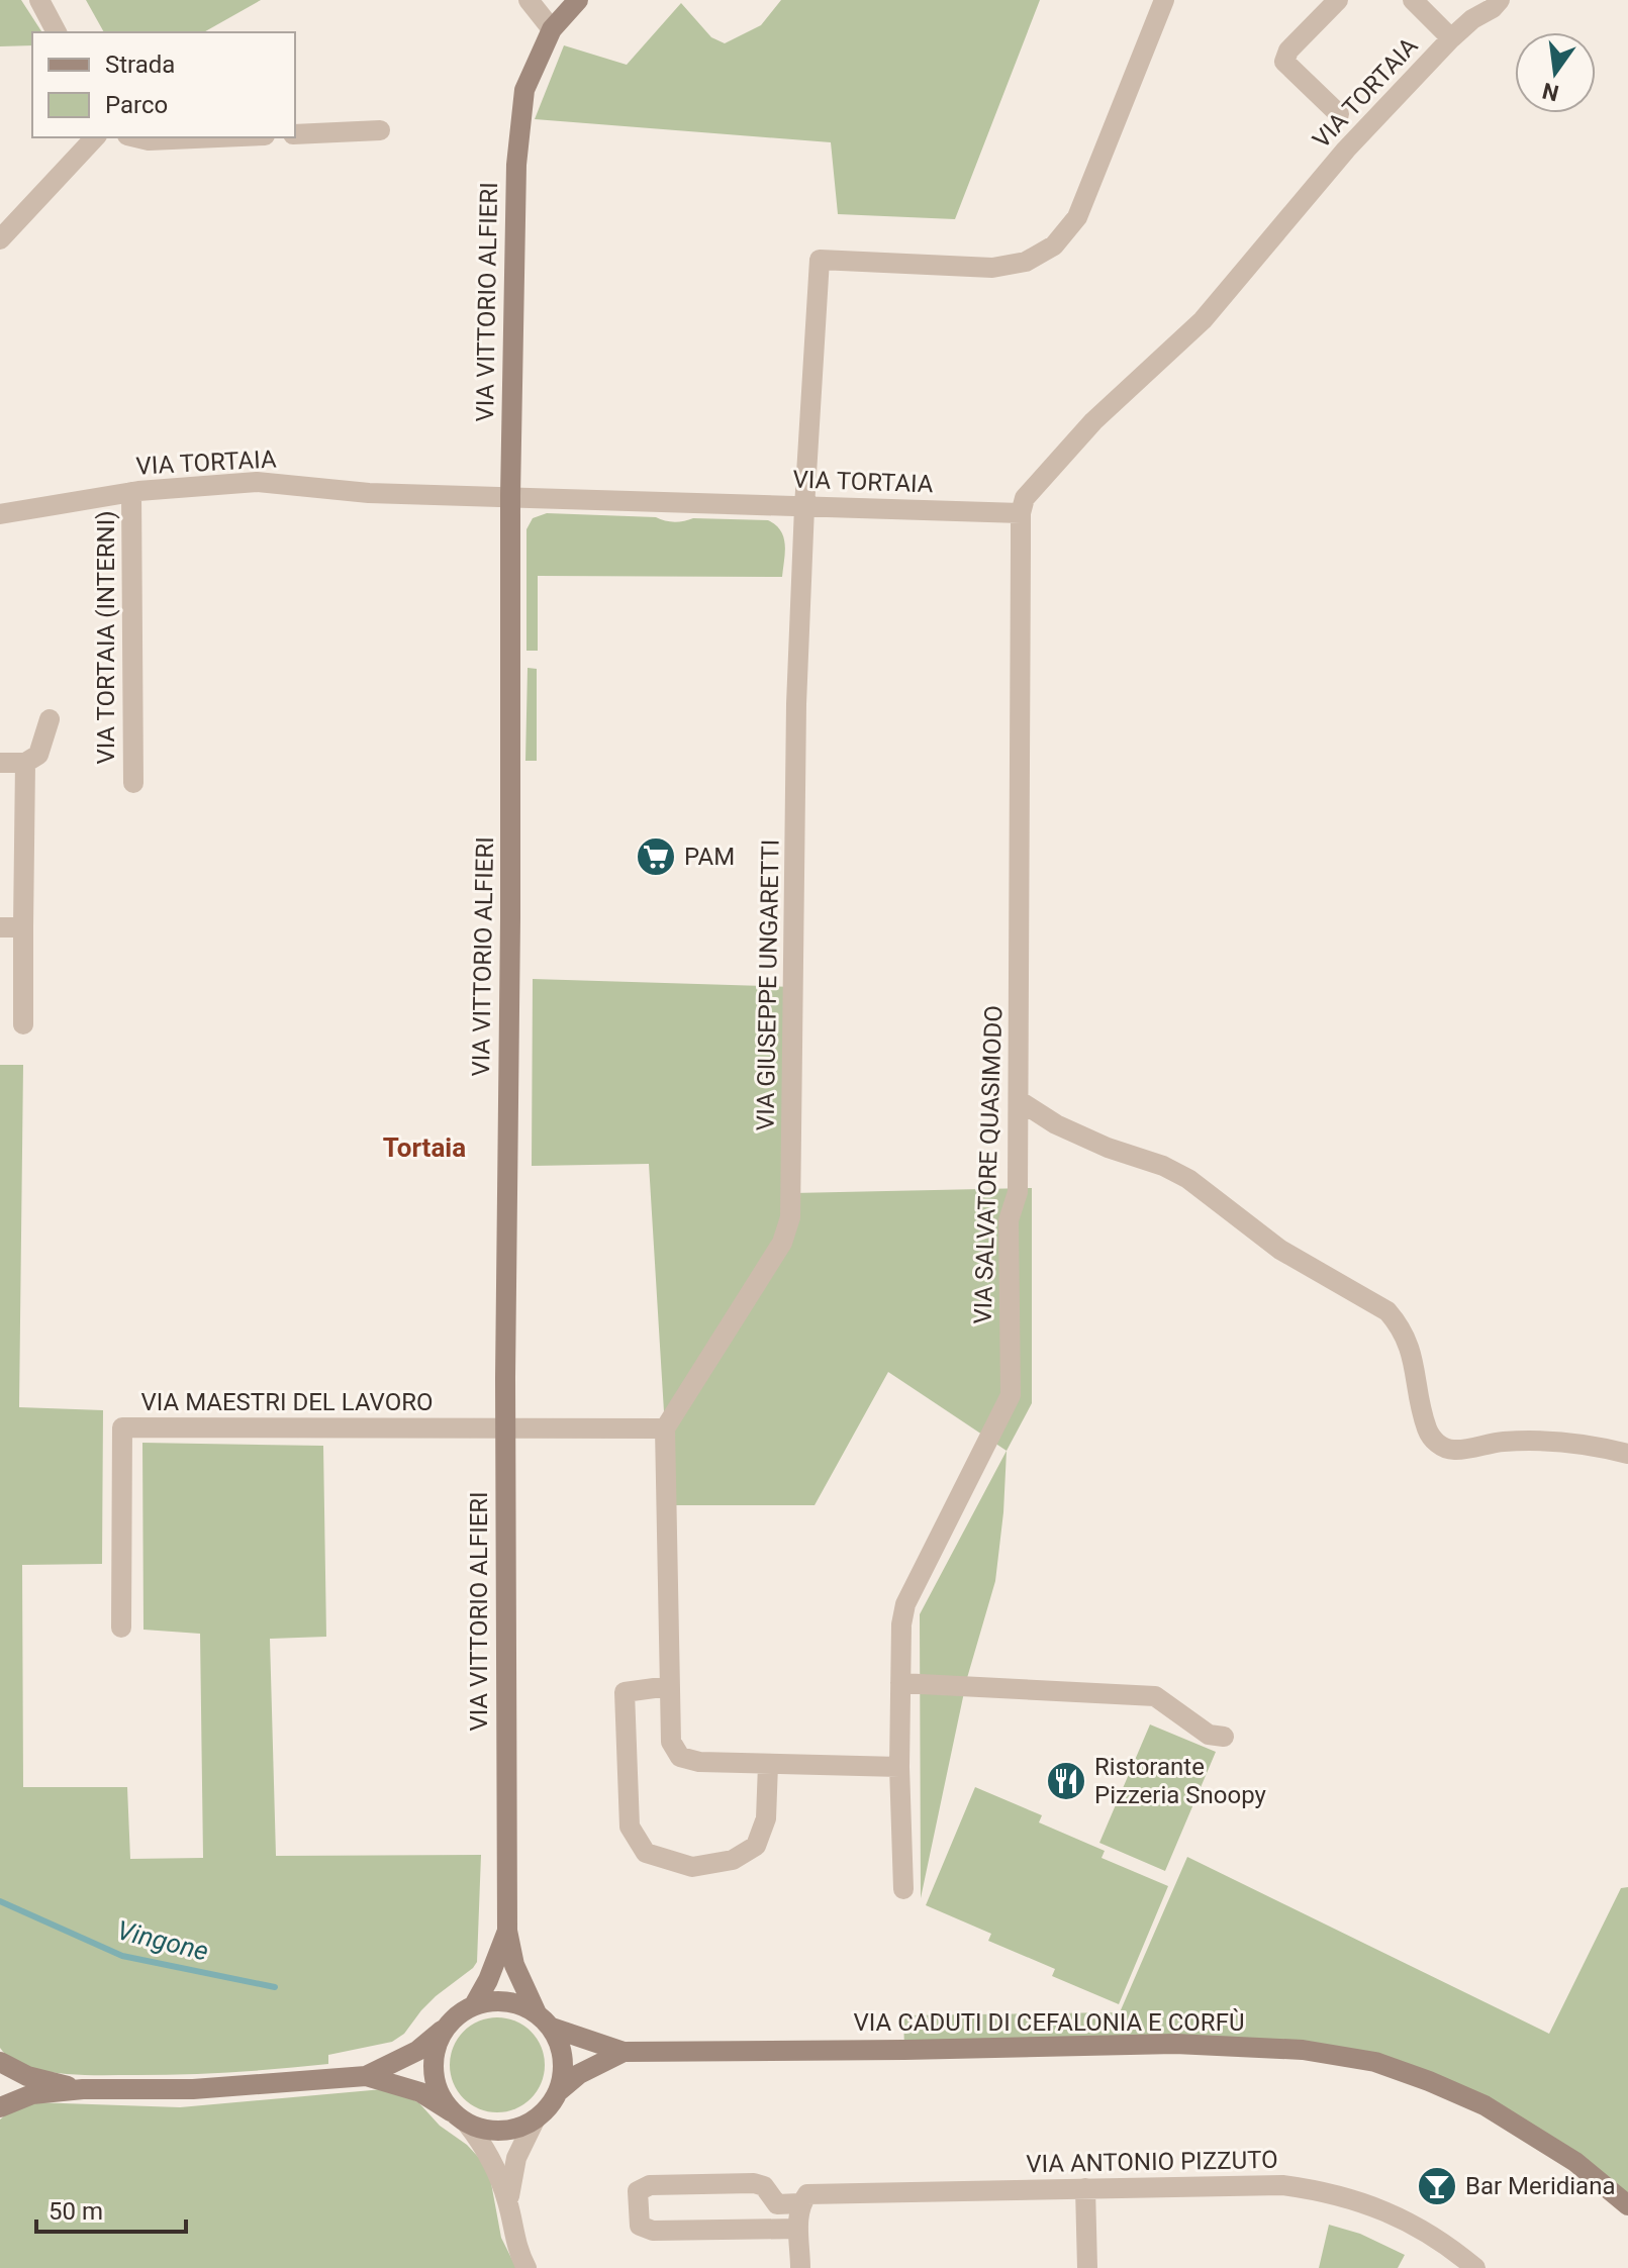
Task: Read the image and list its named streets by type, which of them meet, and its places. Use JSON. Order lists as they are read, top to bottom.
{
  "streets": {
    "street": [
      "VIA TORTAIA",
      "VIA VITTORIO ALFIERI",
      "VIA TORTAIA (INTERNI)",
      "VIA GIUSEPPE UNGARETTI",
      "VIA SALVATORE QUASIMODO",
      "VIA MAESTRI DEL LAVORO",
      "VIA CADUTI DI CEFALONIA E CORFÙ",
      "VIA ANTONIO PIZZUTO"
    ]
  },
  "crossings": [
    ["VIA TORTAIA", "VIA VITTORIO ALFIERI"],
    ["VIA TORTAIA", "VIA TORTAIA (INTERNI)"],
    ["VIA TORTAIA", "VIA GIUSEPPE UNGARETTI"],
    ["VIA TORTAIA", "VIA SALVATORE QUASIMODO"],
    ["VIA VITTORIO ALFIERI", "VIA MAESTRI DEL LAVORO"],
    ["VIA VITTORIO ALFIERI", "VIA CADUTI DI CEFALONIA E CORFÙ"]
  ],
  "districts": ["Tortaia"],
  "water": ["Vingone"],
  "places": {
    "supermarket": ["PAM"],
    "restaurant": ["Ristorante Pizzeria Snoopy"],
    "bar": ["Bar Meridiana"]
  },
  "legend": ["Strada", "Parco"],
  "scale_bar": "50 m",
  "north": "bottom"
}
